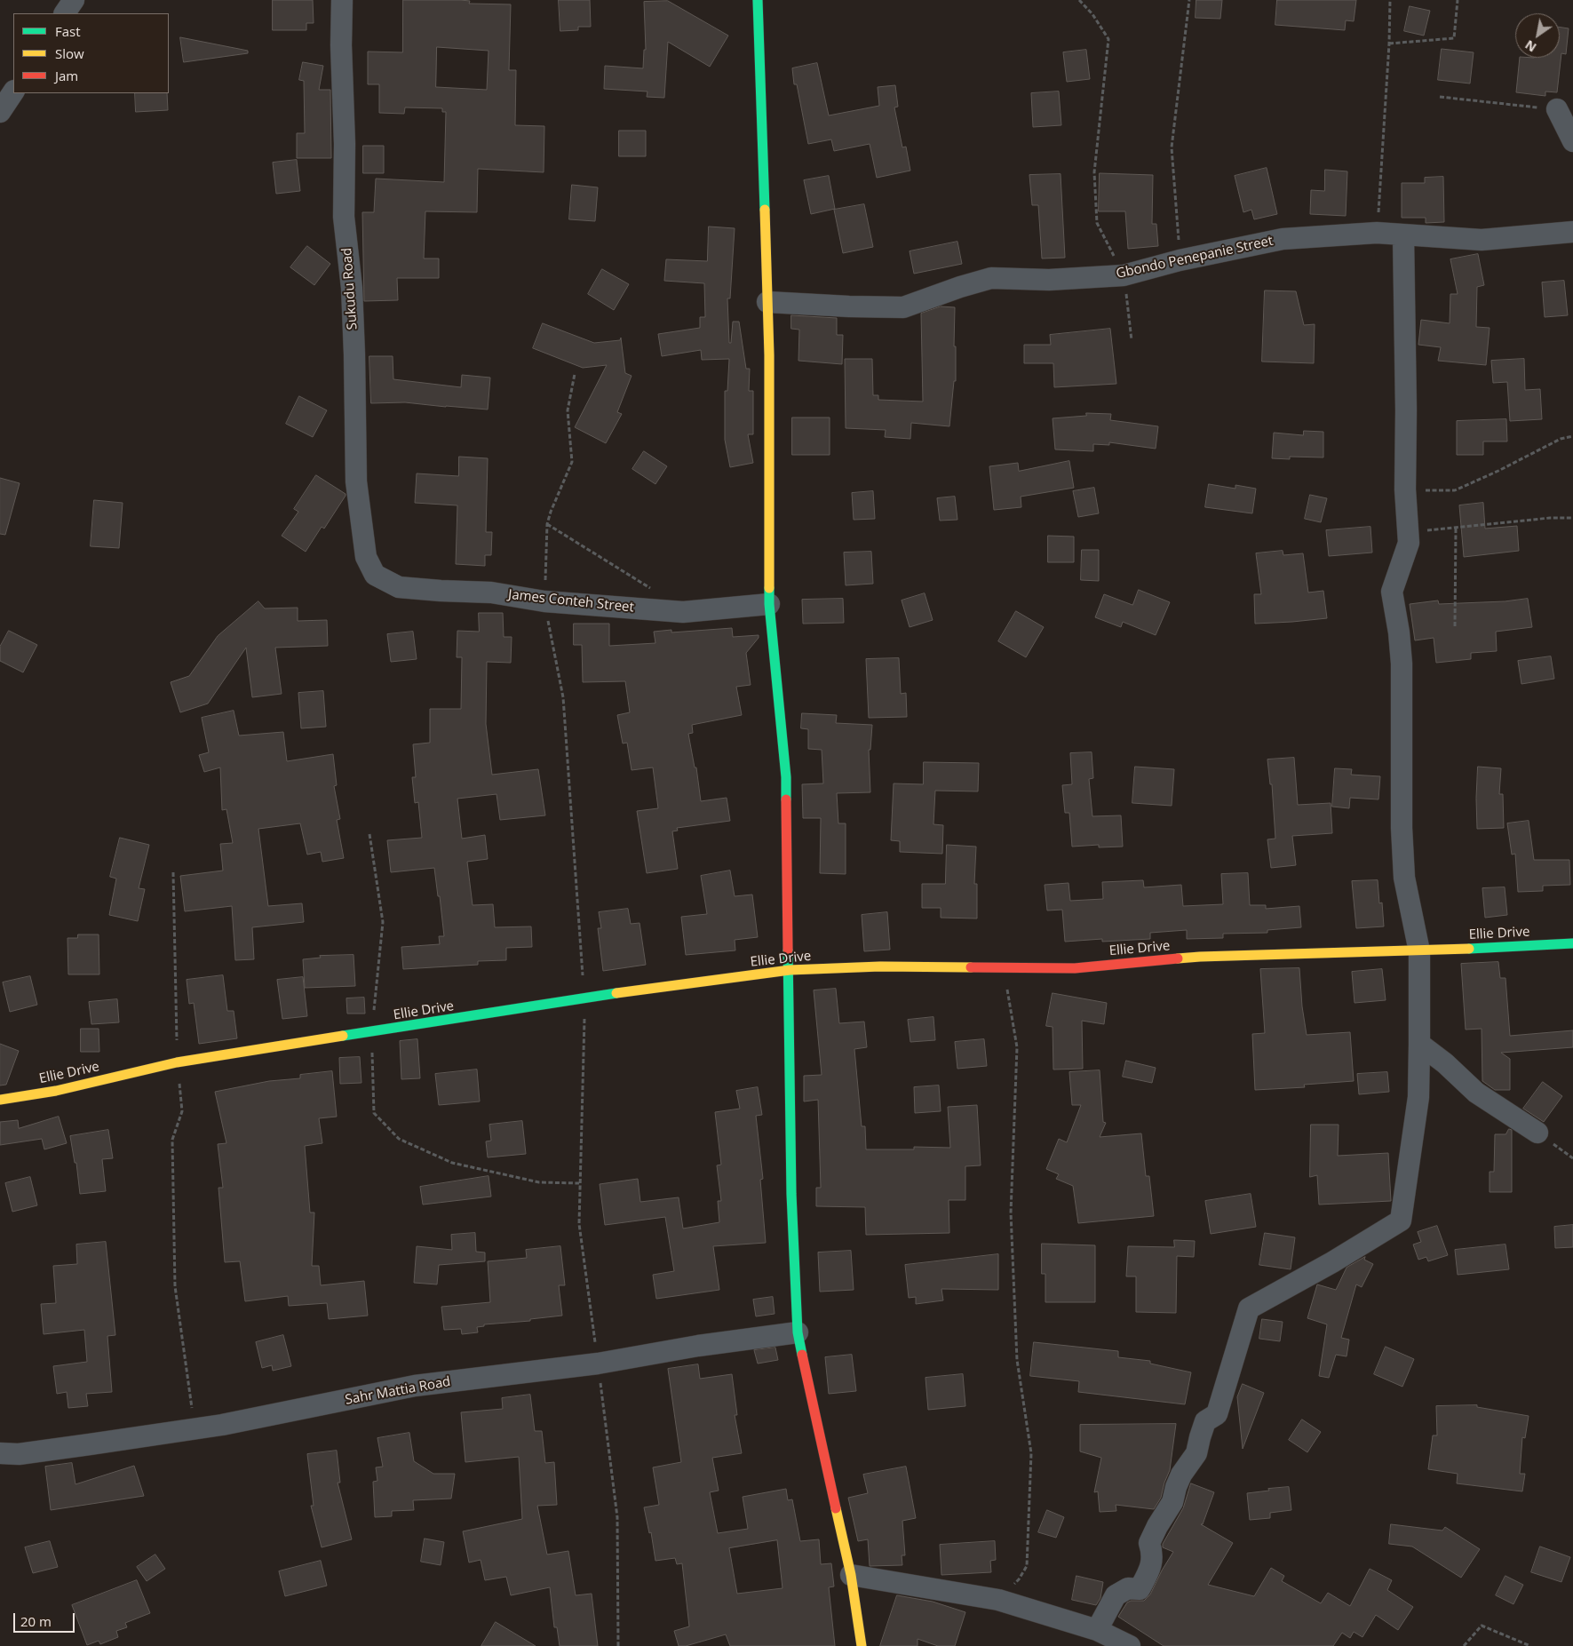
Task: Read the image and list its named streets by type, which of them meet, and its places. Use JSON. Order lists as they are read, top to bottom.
{
  "streets": {
    "main road": ["Ellie Drive"],
    "street": [
      "Gbondo Penepanie Street",
      "Sukudu Road",
      "James Conteh Street",
      "Sahr Mattia Road"
    ]
  },
  "crossings": [
    ["Sukudu Road", "James Conteh Street"]
  ],
  "legend": ["Fast", "Slow", "Jam"],
  "scale_bar": "20 m",
  "north": "bottom left"
}
